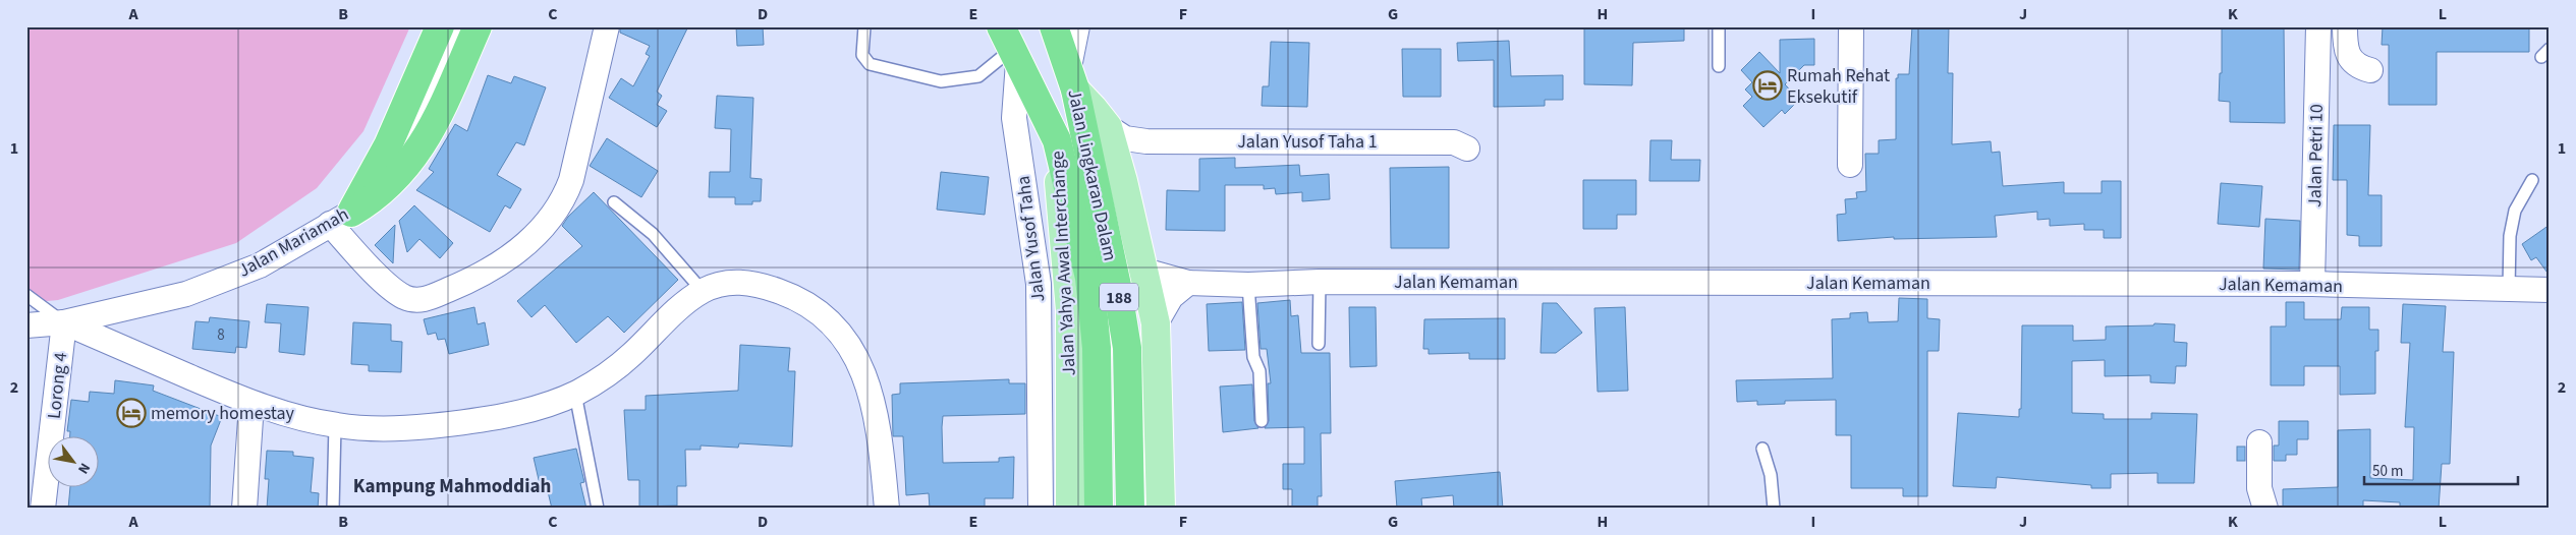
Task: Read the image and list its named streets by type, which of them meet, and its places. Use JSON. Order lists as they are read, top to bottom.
{
  "streets": {
    "highway": ["Jalan Lingkaran Dalam", "188"],
    "main road": ["Jalan Yahya Awal Interchange"],
    "street": [
      "Jalan Yusof Taha 1",
      "Jalan Petri 10",
      "Jalan Yusof Taha",
      "Jalan Mariamah",
      "Jalan Kemaman",
      "Lorong 4"
    ]
  },
  "crossings": [
    ["Jalan Petri 10", "Jalan Kemaman"],
    ["Jalan Lingkaran Dalam", "Jalan Yusof Taha"],
    ["Jalan Lingkaran Dalam", "Jalan Yahya Awal Interchange"],
    ["Jalan Mariamah", "Lorong 4"]
  ],
  "districts": ["Kampung Mahmoddiah"],
  "places": {
    "hotel": ["Rumah Rehat Eksekutif", "memory homestay"]
  },
  "house_numbers": ["8"],
  "scale_bar": "50 m",
  "north": "bottom right",
  "grid": {
    "columns": [
      "A",
      "B",
      "C",
      "D",
      "E",
      "F",
      "G",
      "H",
      "I",
      "J",
      "K",
      "L"
    ],
    "rows": ["1", "2"]
  }
}
